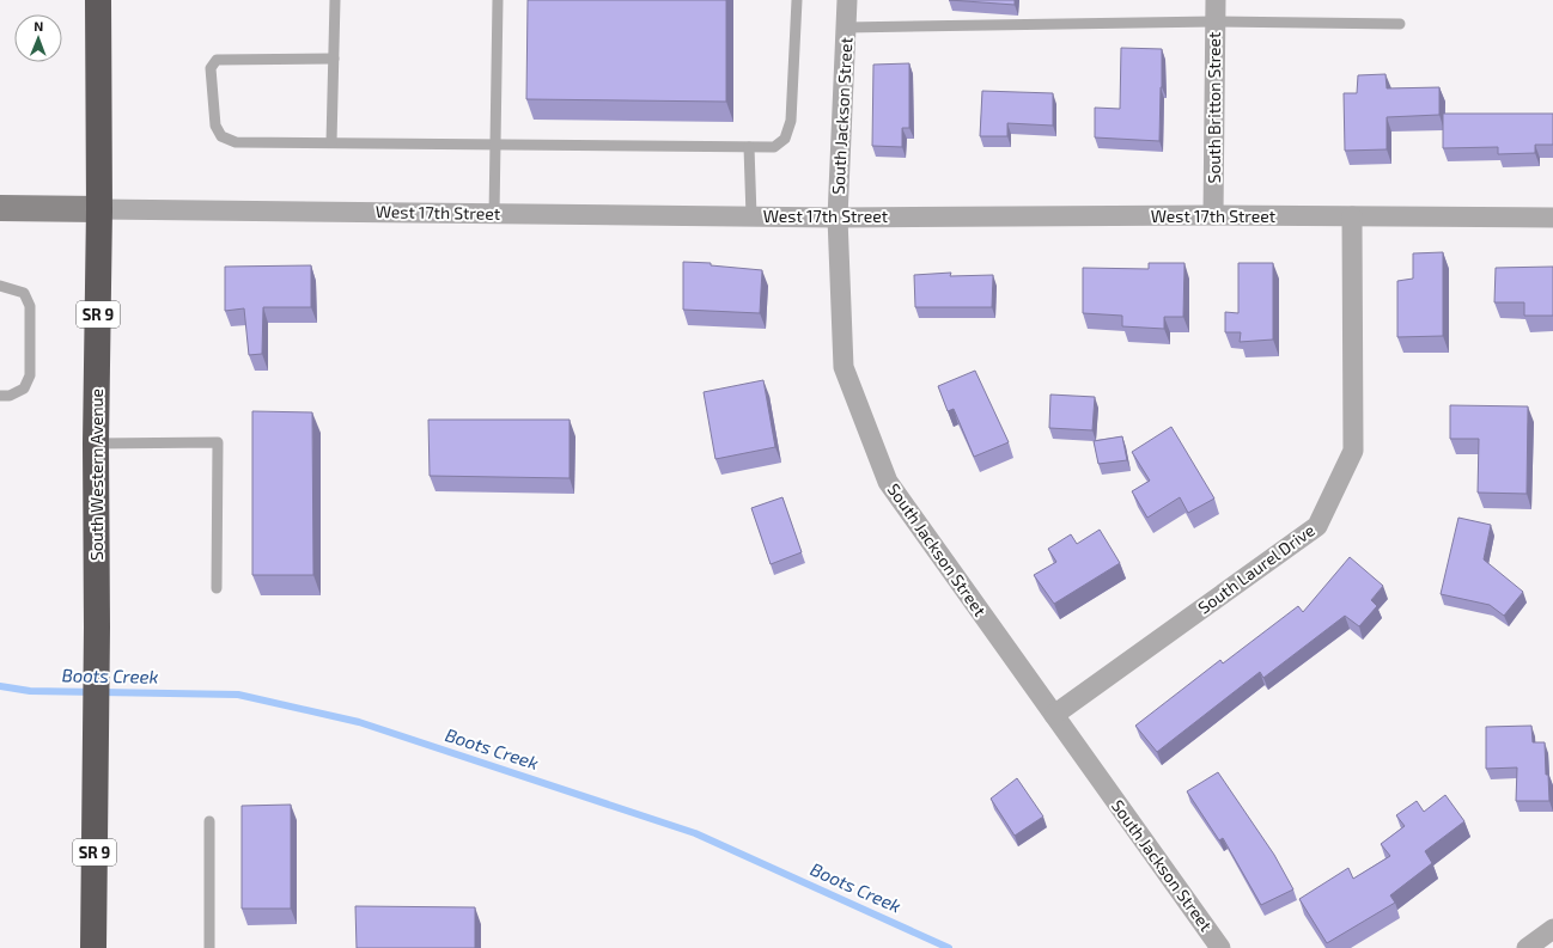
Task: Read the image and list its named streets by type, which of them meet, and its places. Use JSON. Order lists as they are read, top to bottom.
{
  "streets": {
    "highway": ["SR 9", "South Western Avenue"],
    "street": [
      "South Britton Street",
      "South Jackson Street",
      "West 17th Street",
      "South Laurel Drive"
    ]
  },
  "crossings": [
    ["South Britton Street", "West 17th Street"],
    ["South Jackson Street", "West 17th Street"],
    ["South Jackson Street", "South Laurel Drive"],
    ["West 17th Street", "South Western Avenue"],
    ["West 17th Street", "South Laurel Drive"]
  ],
  "water": ["Boots Creek"],
  "north": "top"
}
